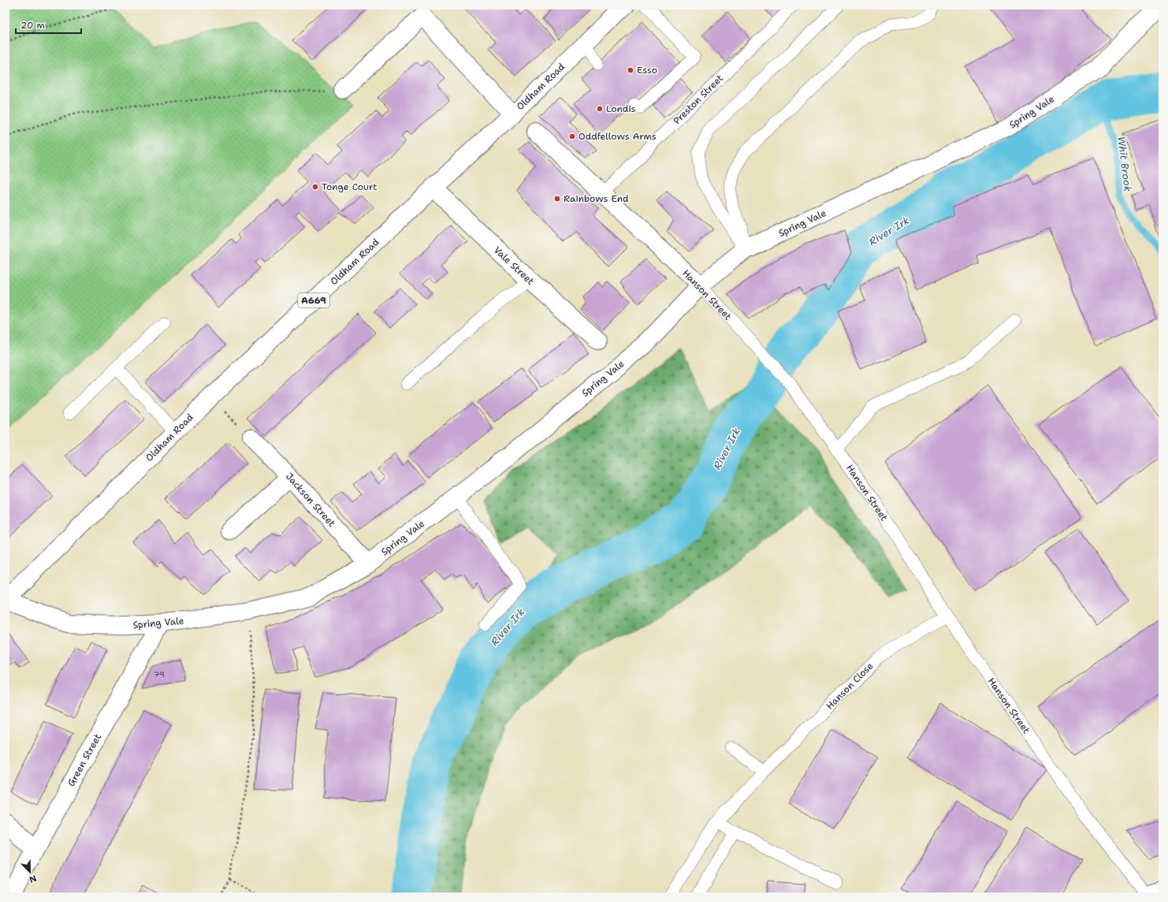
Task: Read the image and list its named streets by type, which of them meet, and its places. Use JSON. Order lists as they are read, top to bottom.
{
  "streets": {
    "street": [
      "Oldham Road",
      "Spring Vale",
      "Vale Street",
      "Hanson Street",
      "A669",
      "Jackson Street",
      "Green Street"
    ],
    "lane": ["Preston Street", "Hanson Close"]
  },
  "crossings": [
    ["Oldham Road", "Spring Vale"],
    ["Oldham Road", "Vale Street"],
    ["Preston Street", "Hanson Street"],
    ["Spring Vale", "Hanson Street"],
    ["Spring Vale", "Jackson Street"],
    ["Spring Vale", "Green Street"],
    ["Hanson Street", "Hanson Close"]
  ],
  "water": ["Whit Brook", "River Irk"],
  "places": [
    "Esso",
    "Londis",
    "Oddfellows Arms",
    "Tonge Court",
    "Rainbows End"
  ],
  "house_numbers": ["79"],
  "scale_bar": "20 m",
  "north": "bottom right"
}
